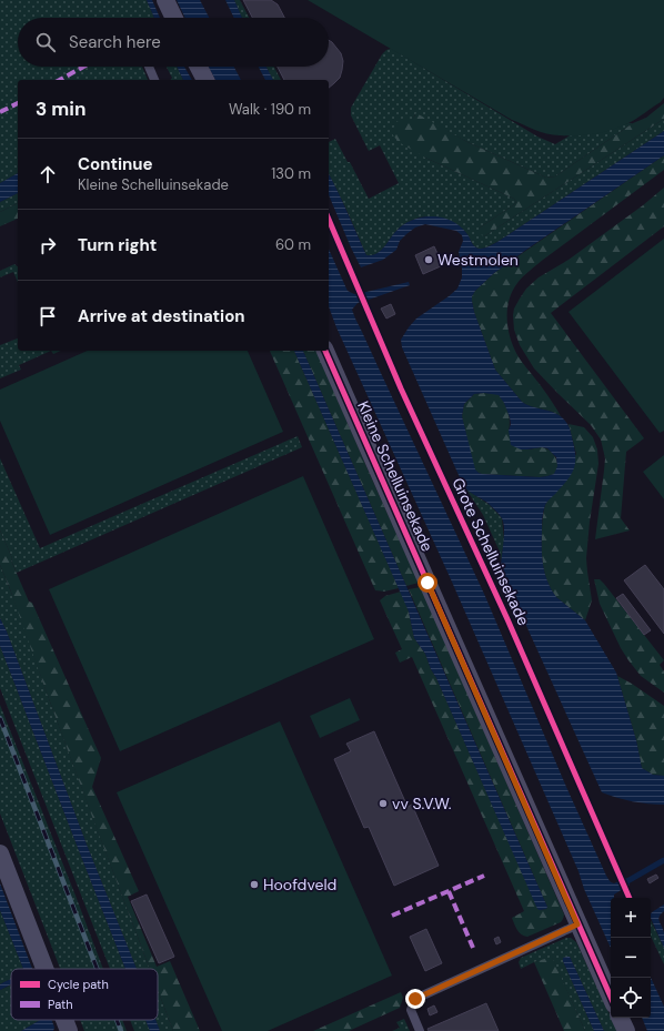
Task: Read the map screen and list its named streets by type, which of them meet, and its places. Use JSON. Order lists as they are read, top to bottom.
{
  "streets": {
    "street": ["Kleine Schelluinsekade"],
    "cycle path": ["Grote Schelluinsekade"]
  },
  "places": ["Westmolen", "vv S.V.W.", "Hoofdveld"],
  "legend": ["Cycle path", "Path"],
  "page": {
    "search": "Search here",
    "heading": ["3 min", "Walk · 190 m"],
    "list": [
      ["Continue", "Kleine Schelluinsekade", "130 m"],
      ["Turn right", "60 m"],
      "Arrive at destination"
    ],
    "map_buttons": ["+", "−"]
  }
}
